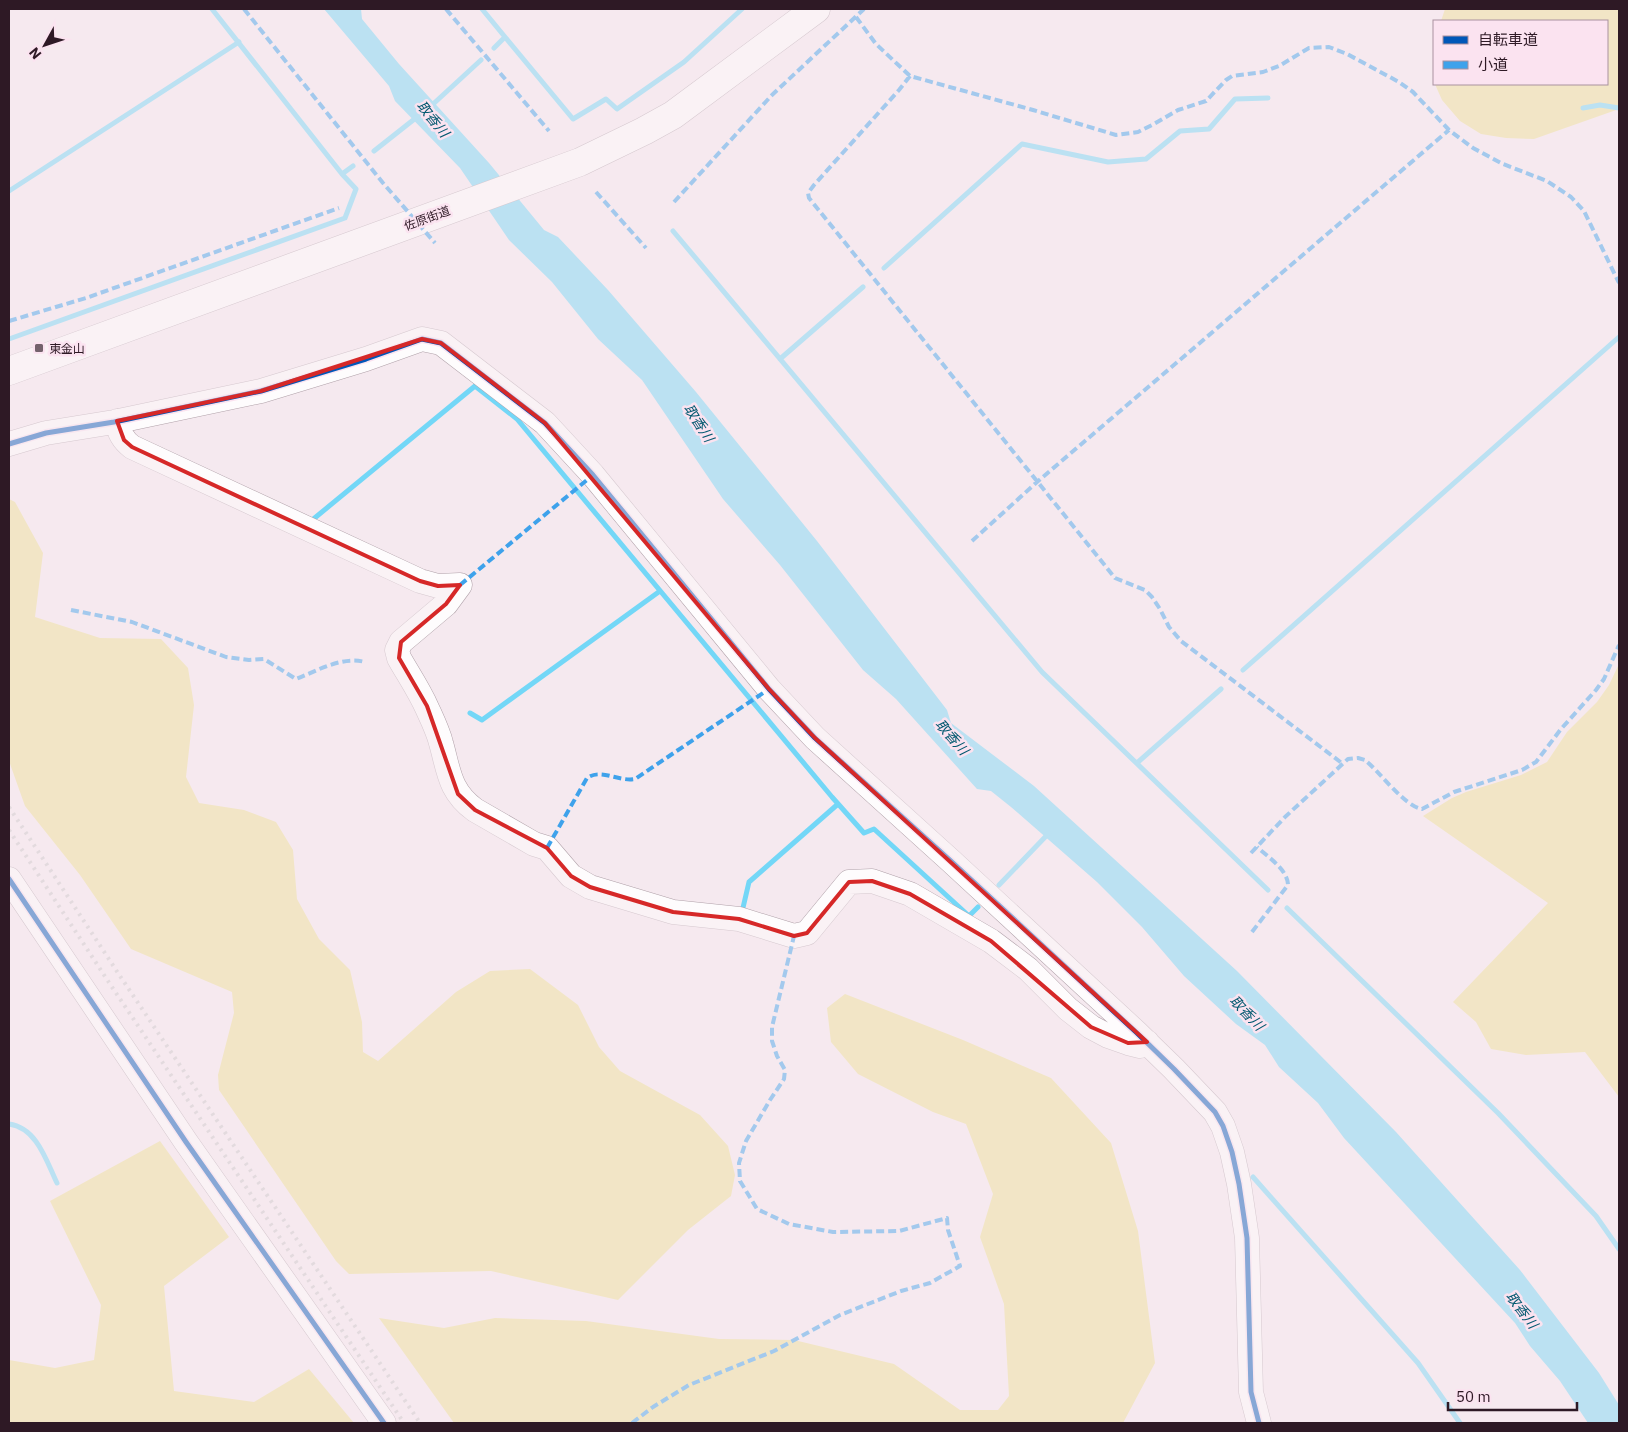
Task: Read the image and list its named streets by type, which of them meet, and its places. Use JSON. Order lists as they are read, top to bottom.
{
  "streets": {
    "highway": ["佐原街道"]
  },
  "water": ["取香川"],
  "places": {
    "transit": ["東金山"]
  },
  "legend": ["自転車道", "小道"],
  "scale_bar": "50 m",
  "north": "bottom left"
}
